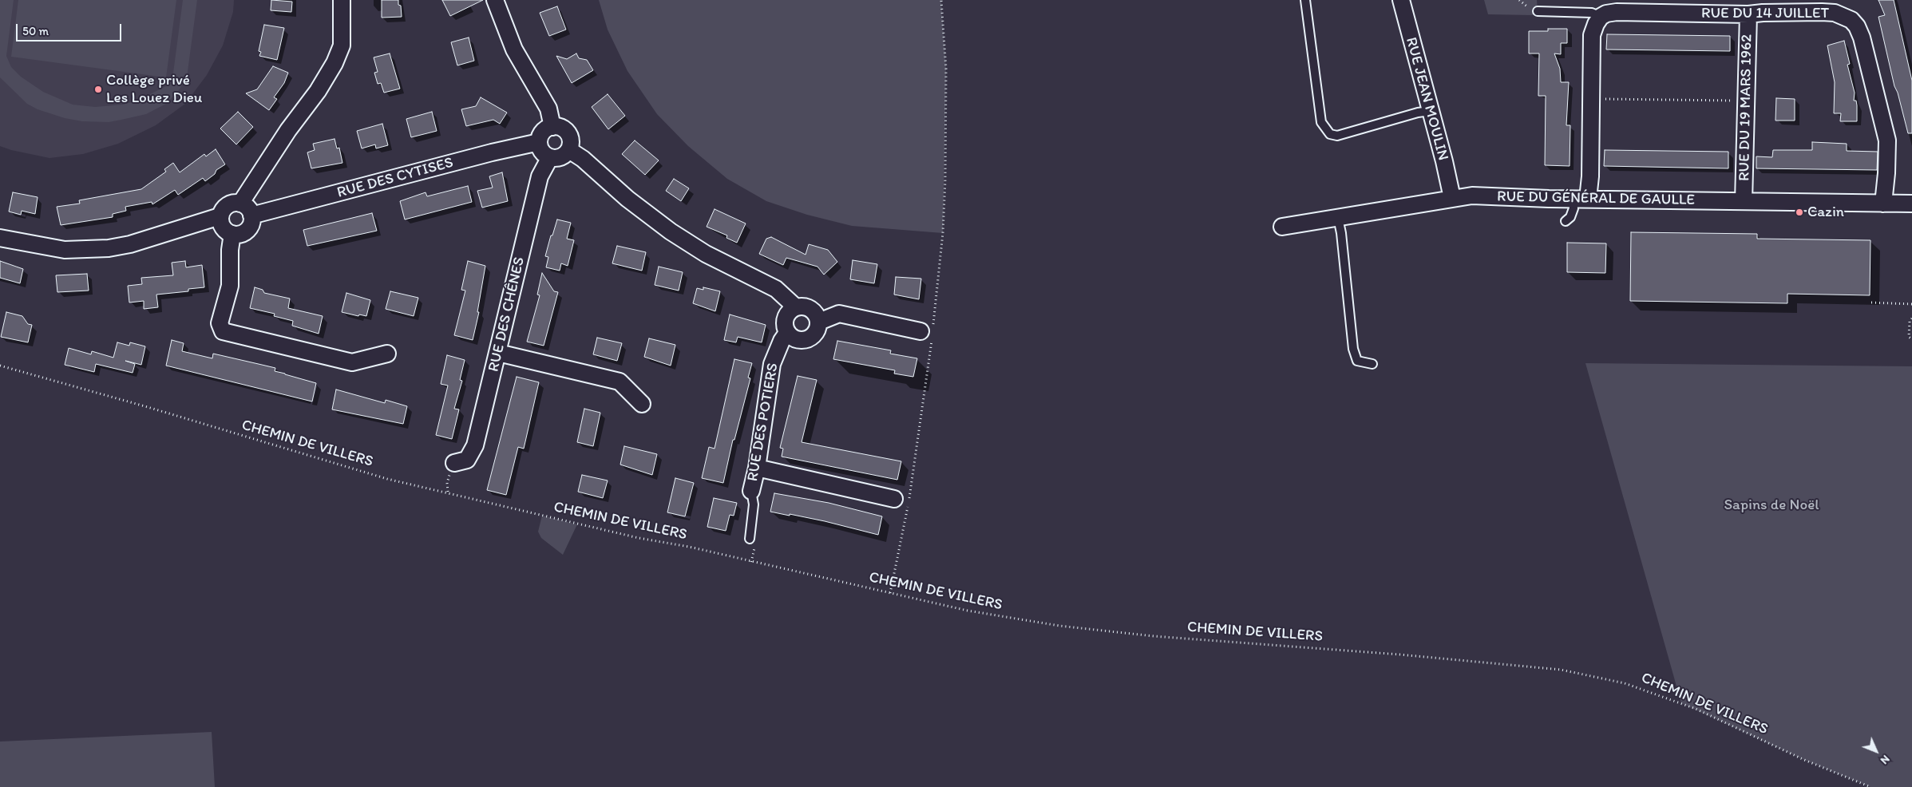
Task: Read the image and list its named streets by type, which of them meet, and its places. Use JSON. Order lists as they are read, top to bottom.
{
  "streets": {
    "street": [
      "RUE DU 14 JUILLET",
      "RUE JEAN MOULIN",
      "RUE DU 19 MARS 1962",
      "RUE DES CYTISES",
      "RUE DU GÉNÉRAL DE GAULLE",
      "RUE DES CHÊNES",
      "RUE DES POTIERS"
    ],
    "path": ["CHEMIN DE VILLERS"]
  },
  "crossings": [
    ["RUE DU 14 JUILLET", "RUE DU 19 MARS 1962"],
    ["RUE DU 14 JUILLET", "RUE DU GÉNÉRAL DE GAULLE"],
    ["RUE JEAN MOULIN", "RUE DU GÉNÉRAL DE GAULLE"],
    ["RUE DU 19 MARS 1962", "RUE DU GÉNÉRAL DE GAULLE"],
    ["RUE DES CYTISES", "RUE DES CHÊNES"]
  ],
  "parks": ["Sapins de Noël"],
  "places": ["Collège privé Les Louez Dieu", "Cazin"],
  "scale_bar": "50 m",
  "north": "bottom right"
}
